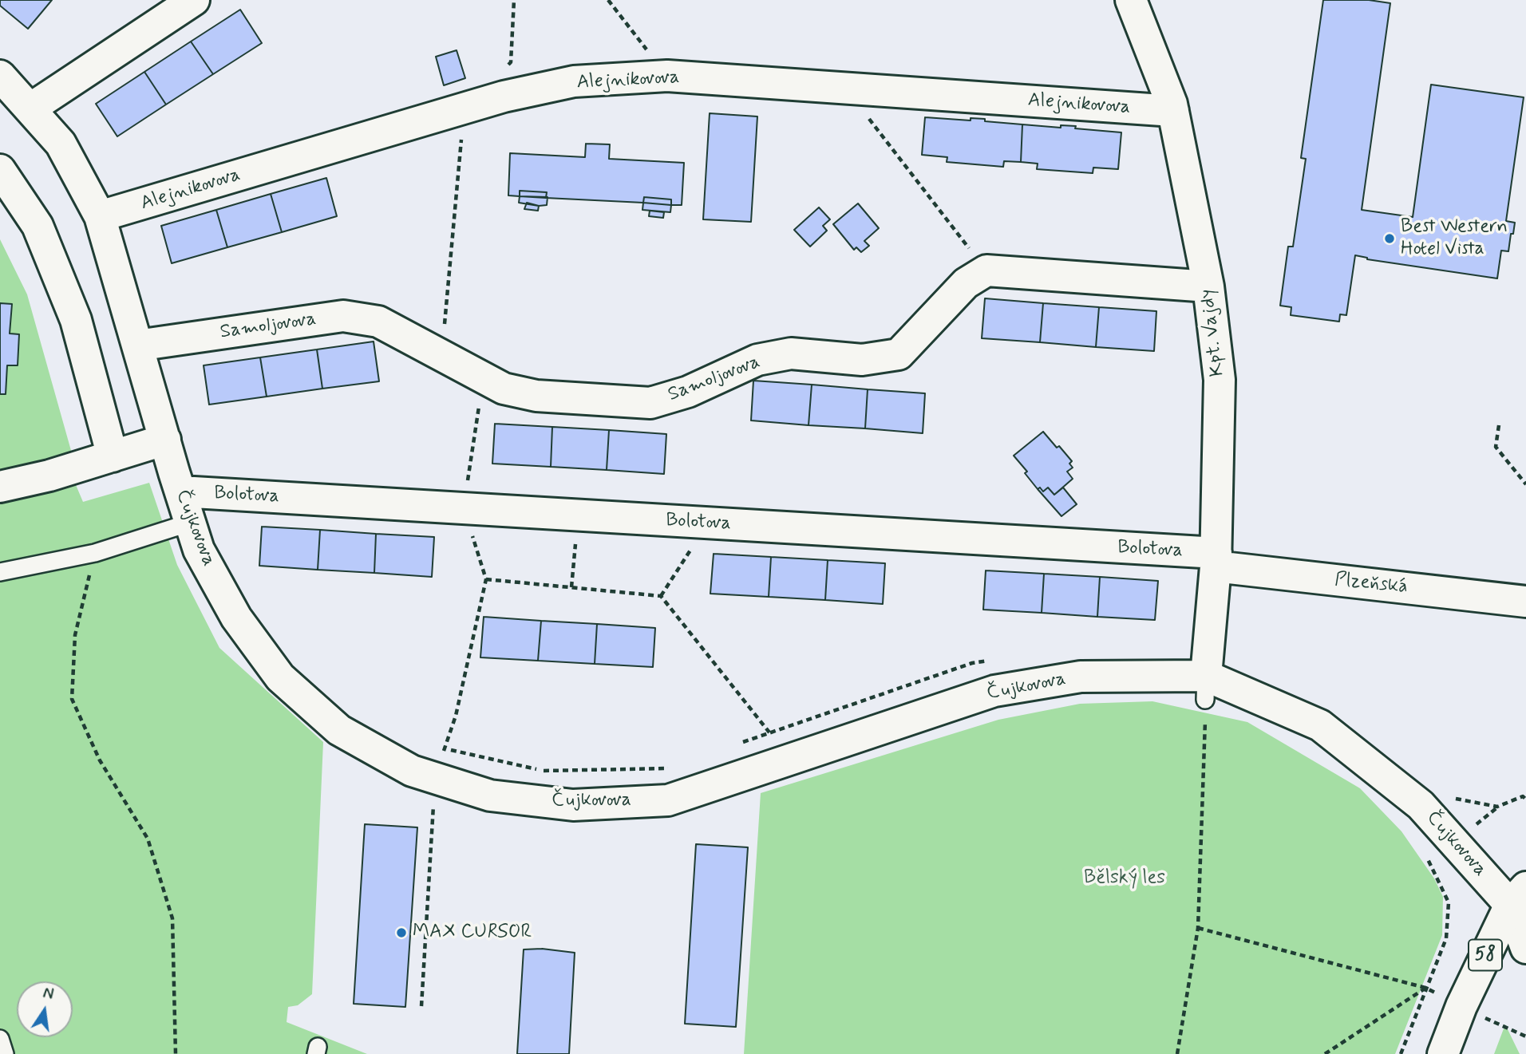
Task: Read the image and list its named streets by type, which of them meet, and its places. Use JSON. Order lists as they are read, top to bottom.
{
  "streets": {
    "street": [
      "Alejnikovova",
      "Samoljovova",
      "Kpt. Vajdy",
      "Bolotova",
      "Čujkovova",
      "Plzeňská",
      "58"
    ]
  },
  "crossings": [
    ["Alejnikovova", "Kpt. Vajdy"],
    ["Alejnikovova", "Čujkovova"],
    ["Samoljovova", "Čujkovova"],
    ["Kpt. Vajdy", "Bolotova"],
    ["Kpt. Vajdy", "Čujkovova"],
    ["Kpt. Vajdy", "Plzeňská"],
    ["Bolotova", "Čujkovova"],
    ["Bolotova", "Plzeňská"],
    ["Čujkovova", "58"]
  ],
  "parks": ["Bělský les"],
  "places": ["Best Western Hotel Vista", "MAX CURSOR"],
  "north": "top"
}
